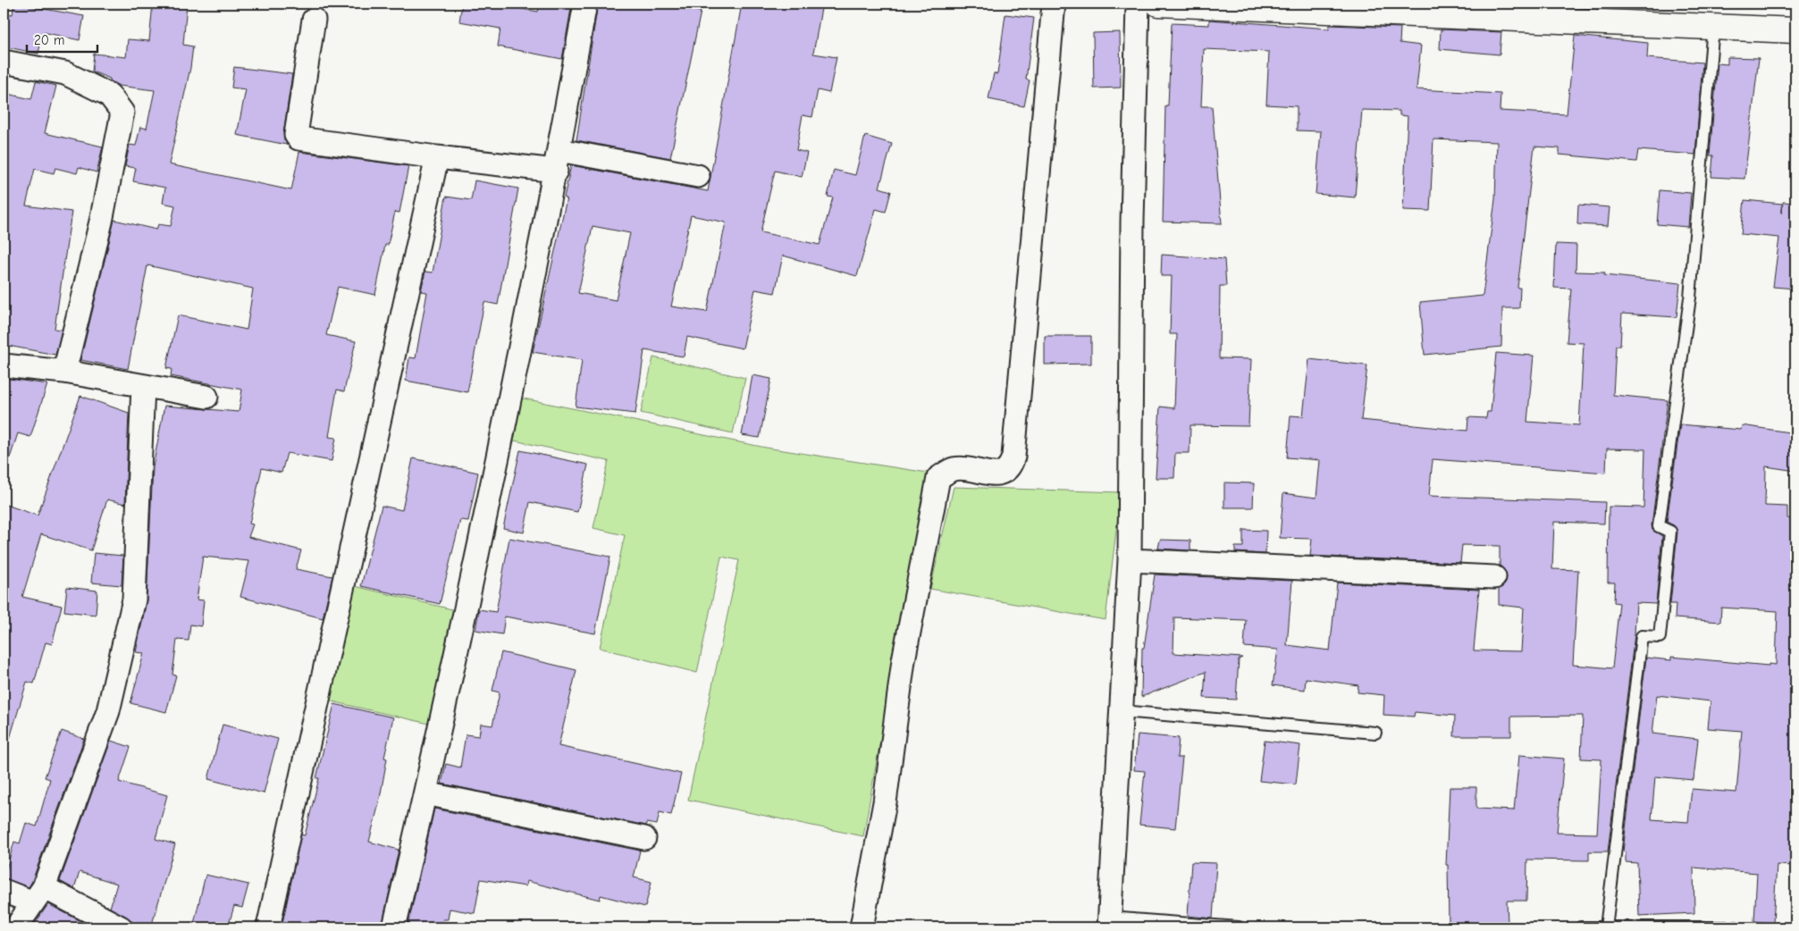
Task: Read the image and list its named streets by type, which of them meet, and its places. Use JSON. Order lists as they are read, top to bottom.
{
  "scale_bar": "20 m"
}
